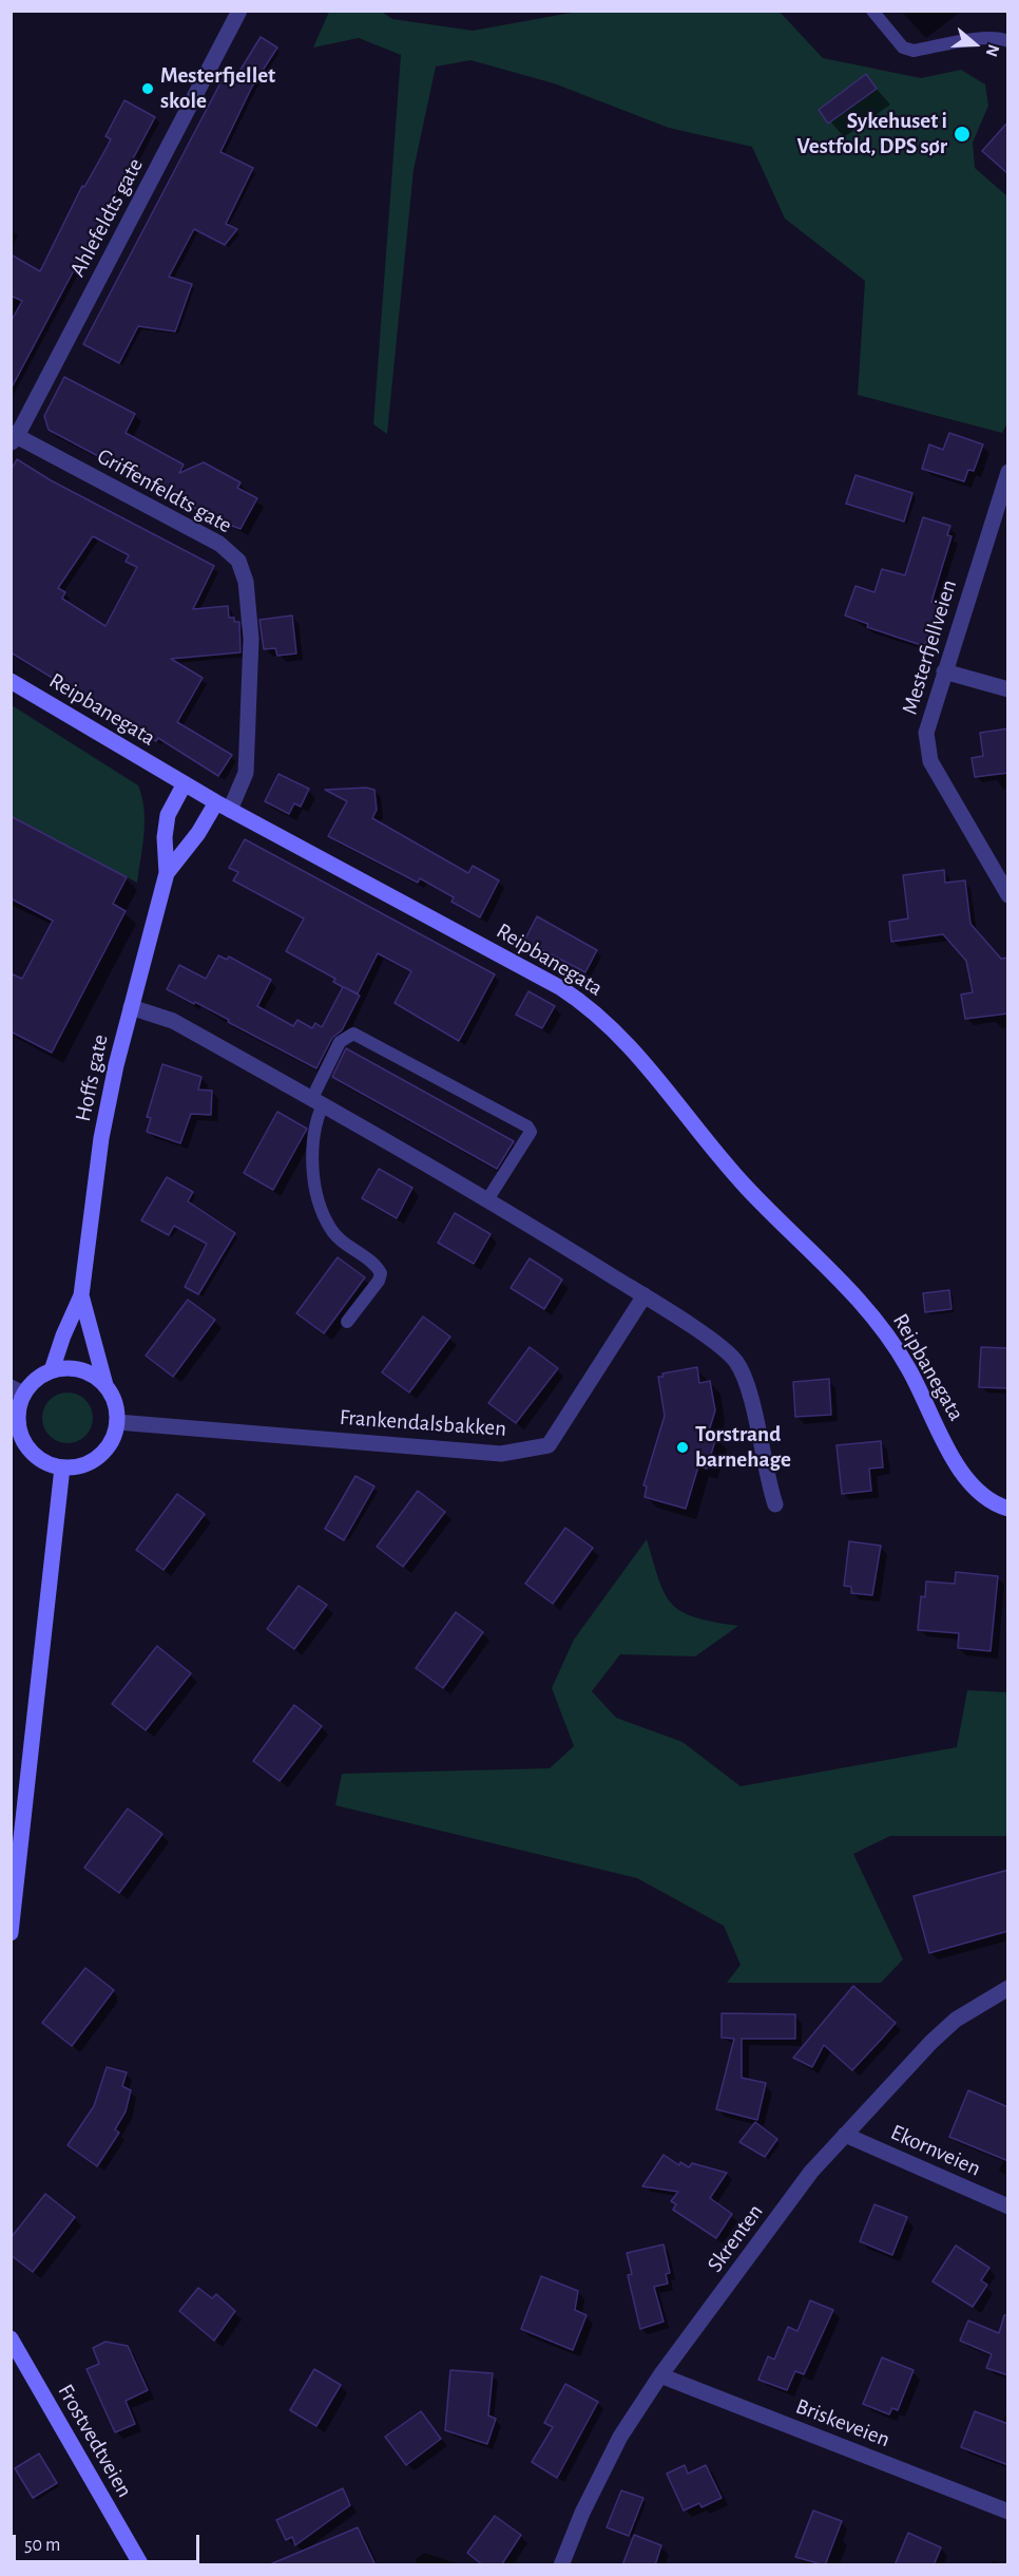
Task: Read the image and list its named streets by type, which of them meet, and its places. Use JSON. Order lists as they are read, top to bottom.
{
  "streets": {
    "main road": ["Reipbanegata", "Hoffs gate", "Frostvedtveien"],
    "street": [
      "Ahlefeldts gate",
      "Griffenfeldts gate",
      "Mesterfjellveien",
      "Frankendalsbakken",
      "Ekornveien",
      "Skrenten",
      "Briskeveien"
    ]
  },
  "crossings": [
    ["Ahlefeldts gate", "Griffenfeldts gate"],
    ["Griffenfeldts gate", "Reipbanegata"],
    ["Griffenfeldts gate", "Hoffs gate"],
    ["Reipbanegata", "Hoffs gate"],
    ["Hoffs gate", "Frankendalsbakken"],
    ["Ekornveien", "Skrenten"],
    ["Skrenten", "Briskeveien"]
  ],
  "places": ["Mesterfjellet skole", "Sykehuset i Vestfold, DPS sør", "Torstrand barnehage"],
  "scale_bar": "50 m",
  "north": "right"
}
